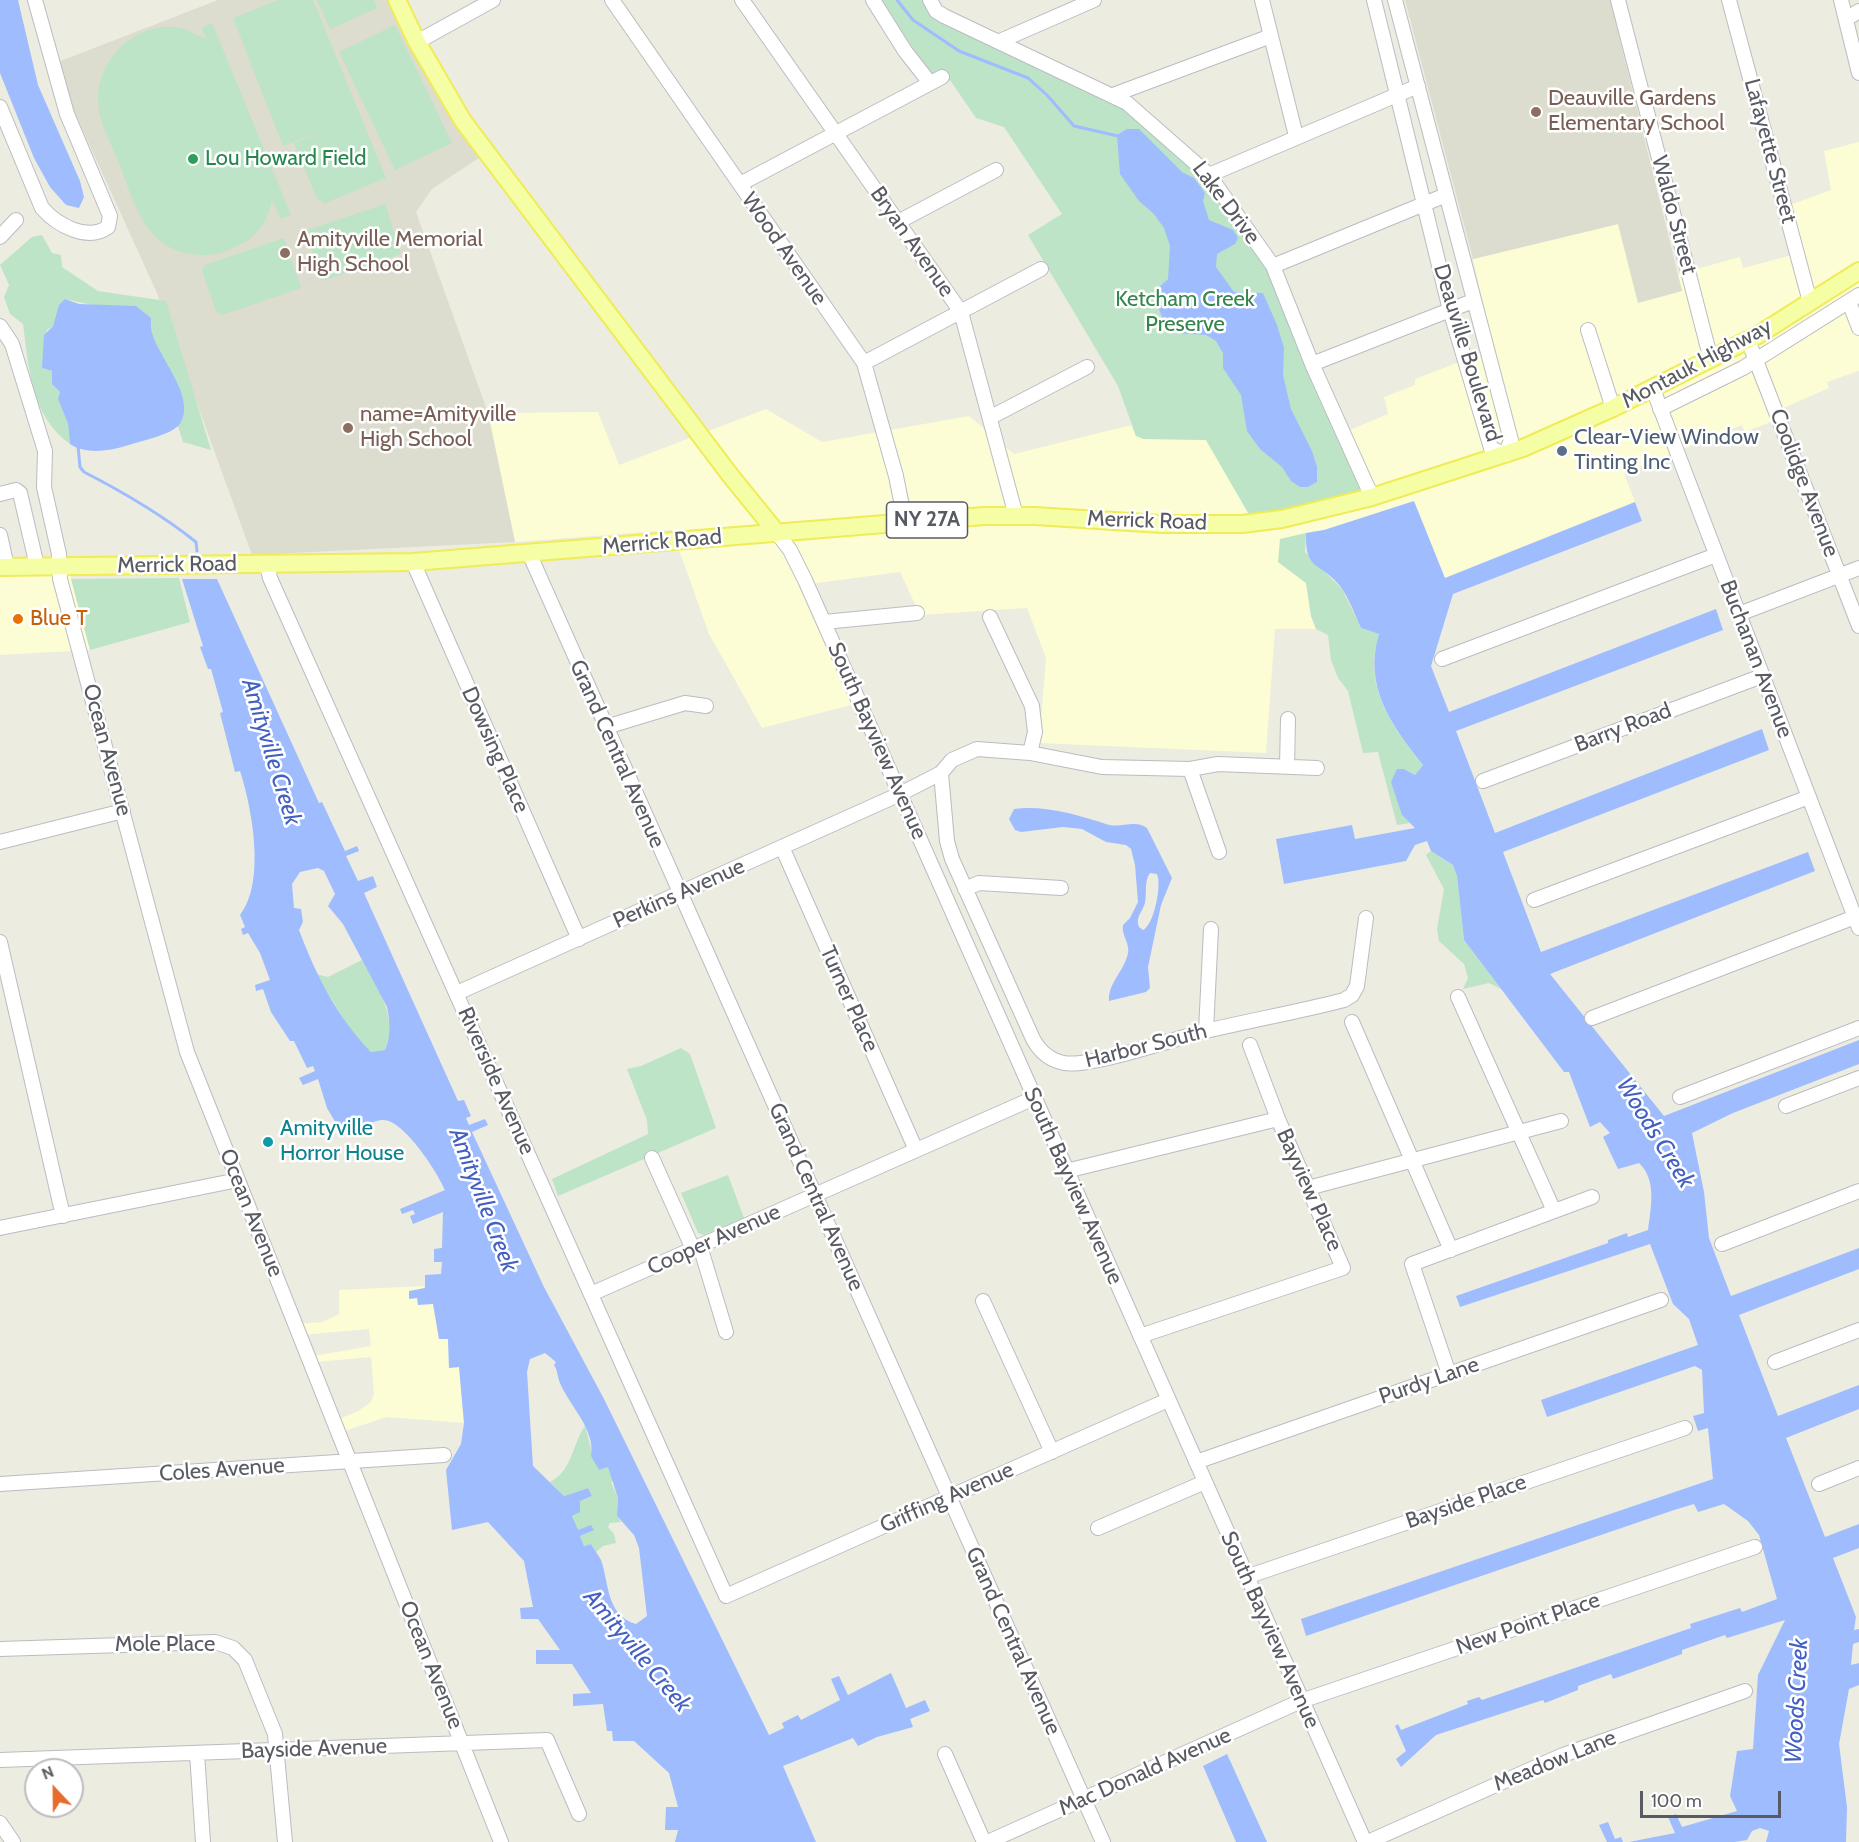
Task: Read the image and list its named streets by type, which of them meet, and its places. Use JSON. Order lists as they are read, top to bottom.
{
  "streets": {
    "main road": ["Montauk Highway", "NY 27A", "Merrick Road"],
    "street": [
      "Lafayette Street",
      "Lake Drive",
      "Waldo Street",
      "Bryan Avenue",
      "Wood Avenue",
      "Deauville Boulevard",
      "Coolidge Avenue",
      "Buchanan Avenue",
      "Barry Road",
      "South Bayview Avenue",
      "Ocean Avenue",
      "Dowsing Place",
      "Grand Central Avenue",
      "Perkins Avenue",
      "Turner Place",
      "Harbor South",
      "Riverside Avenue",
      "Bayview Place",
      "Cooper Avenue",
      "Purdy Lane",
      "Coles Avenue",
      "Griffing Avenue",
      "Bayside Place",
      "New Point Place",
      "Mole Place",
      "Bayside Avenue",
      "Meadow Lane",
      "Mac Donald Avenue"
    ]
  },
  "crossings": [
    ["Lafayette Street", "Montauk Highway"],
    ["Lake Drive", "Montauk Highway"],
    ["Waldo Street", "Montauk Highway"],
    ["Bryan Avenue", "Merrick Road"],
    ["Wood Avenue", "Merrick Road"],
    ["Deauville Boulevard", "Montauk Highway"],
    ["Montauk Highway", "Coolidge Avenue"],
    ["Montauk Highway", "Merrick Road"],
    ["Montauk Highway", "Buchanan Avenue"],
    ["Merrick Road", "South Bayview Avenue"],
    ["Merrick Road", "Ocean Avenue"],
    ["Merrick Road", "Dowsing Place"],
    ["Merrick Road", "Grand Central Avenue"],
    ["Merrick Road", "Riverside Avenue"],
    ["Buchanan Avenue", "Barry Road"],
    ["South Bayview Avenue", "Perkins Avenue"],
    ["South Bayview Avenue", "Bayview Place"],
    ["South Bayview Avenue", "Cooper Avenue"],
    ["South Bayview Avenue", "Purdy Lane"],
    ["South Bayview Avenue", "Griffing Avenue"],
    ["South Bayview Avenue", "Bayside Place"],
    ["South Bayview Avenue", "New Point Place"],
    ["South Bayview Avenue", "Meadow Lane"],
    ["South Bayview Avenue", "Mac Donald Avenue"],
    ["Ocean Avenue", "Coles Avenue"],
    ["Ocean Avenue", "Bayside Avenue"],
    ["Dowsing Place", "Perkins Avenue"],
    ["Grand Central Avenue", "Perkins Avenue"],
    ["Grand Central Avenue", "Cooper Avenue"],
    ["Grand Central Avenue", "Griffing Avenue"],
    ["Grand Central Avenue", "Mac Donald Avenue"],
    ["Perkins Avenue", "Turner Place"],
    ["Perkins Avenue", "Harbor South"],
    ["Perkins Avenue", "Riverside Avenue"],
    ["Turner Place", "Cooper Avenue"],
    ["Riverside Avenue", "Cooper Avenue"],
    ["Riverside Avenue", "Griffing Avenue"],
    ["New Point Place", "Mac Donald Avenue"],
    ["Mole Place", "Bayside Avenue"]
  ],
  "water": ["Amityville Creek", "Woods Creek"],
  "parks": ["Ketcham Creek Preserve"],
  "places": [
    "Deauville Gardens Elementary School",
    "Lou Howard Field",
    "Amityville Memorial High School",
    "name=Amityville High School",
    "Clear-View Window Tinting Inc",
    "Blue T",
    "Amityville Horror House"
  ],
  "scale_bar": "100 m",
  "north": "top"
}
